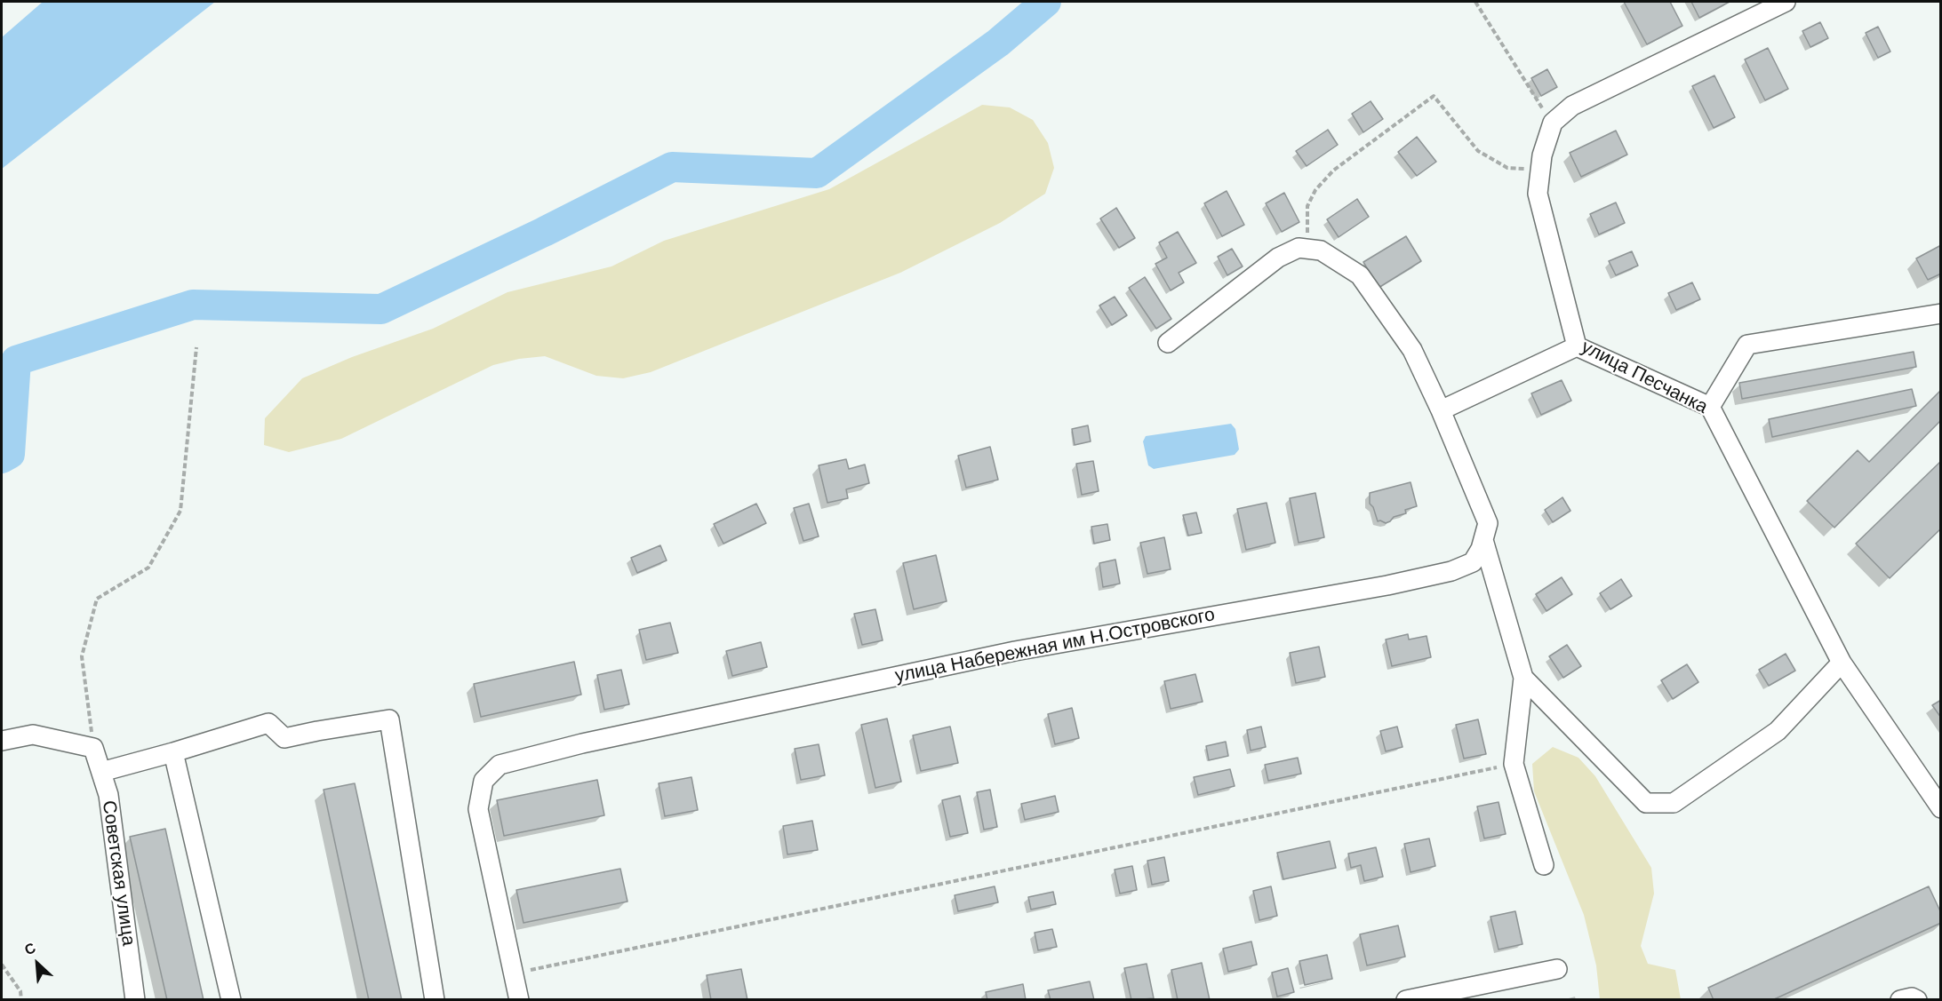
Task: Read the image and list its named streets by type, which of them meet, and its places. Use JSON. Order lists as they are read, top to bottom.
{
  "streets": {
    "street": ["улица Песчанка", "улица Набережная им Н.Островского", "Советская улица"]
  },
  "north": "top left"
}
